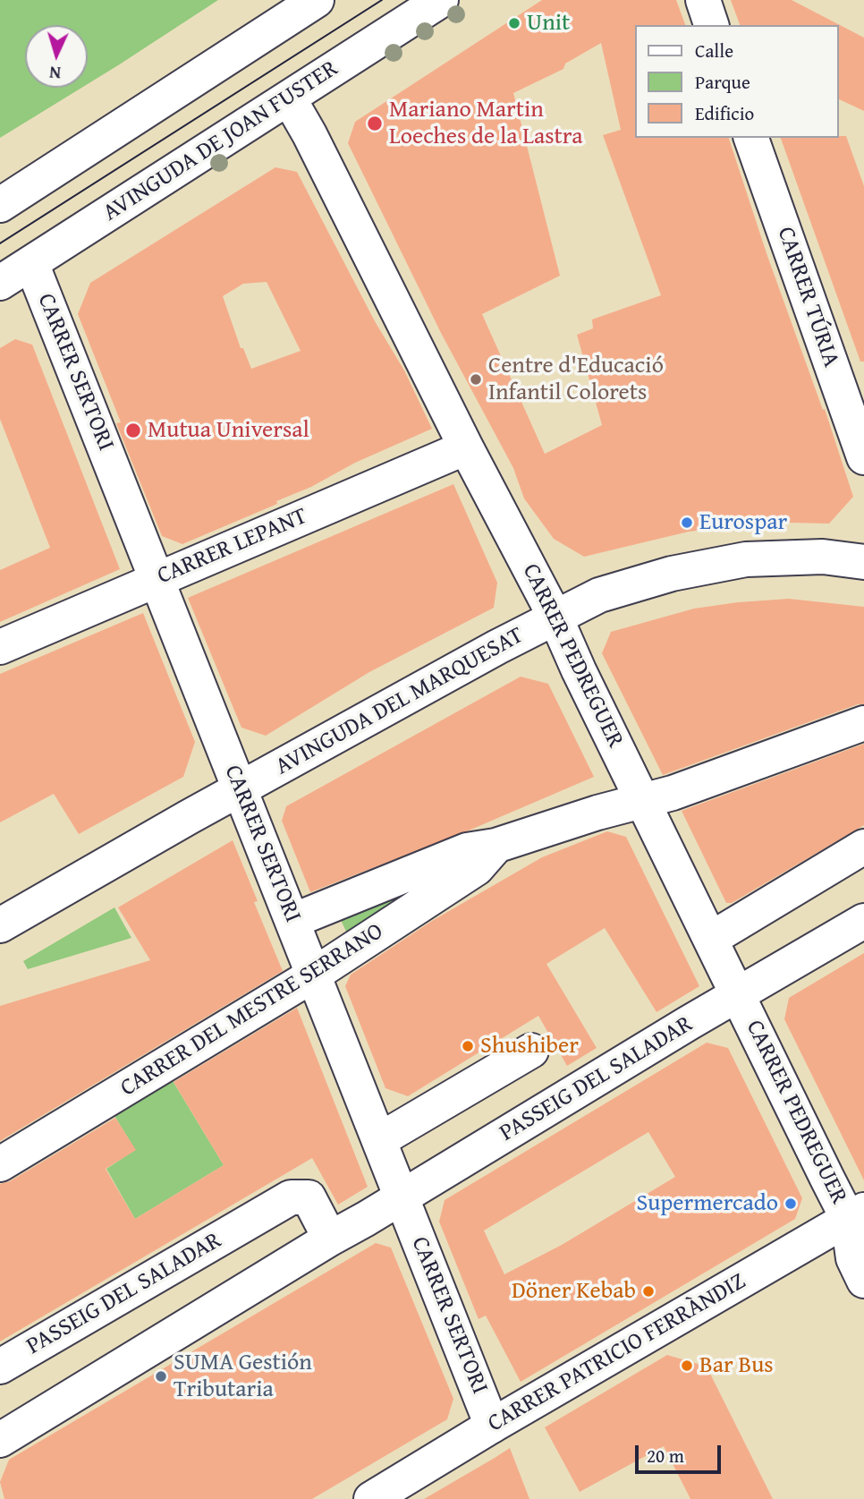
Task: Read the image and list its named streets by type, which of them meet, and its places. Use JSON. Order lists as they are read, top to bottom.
{
  "streets": {
    "street": [
      "AVINGUDA DE JOAN FUSTER",
      "CARRER TÚRIA",
      "CARRER SERTORI",
      "CARRER LEPANT",
      "CARRER PEDREGUER",
      "AVINGUDA DEL MARQUESAT",
      "CARRER DEL MESTRE SERRANO",
      "PASSEIG DEL SALADAR",
      "CARRER PATRICIO FERRÀNDIZ"
    ]
  },
  "crossings": [
    ["AVINGUDA DE JOAN FUSTER", "CARRER SERTORI"],
    ["AVINGUDA DE JOAN FUSTER", "CARRER PEDREGUER"],
    ["CARRER SERTORI", "CARRER LEPANT"],
    ["CARRER SERTORI", "AVINGUDA DEL MARQUESAT"],
    ["CARRER SERTORI", "CARRER DEL MESTRE SERRANO"],
    ["CARRER SERTORI", "PASSEIG DEL SALADAR"],
    ["CARRER SERTORI", "CARRER PATRICIO FERRÀNDIZ"],
    ["CARRER LEPANT", "CARRER PEDREGUER"],
    ["CARRER PEDREGUER", "AVINGUDA DEL MARQUESAT"],
    ["CARRER PEDREGUER", "CARRER DEL MESTRE SERRANO"],
    ["CARRER PEDREGUER", "PASSEIG DEL SALADAR"],
    ["CARRER PEDREGUER", "CARRER PATRICIO FERRÀNDIZ"]
  ],
  "places": [
    "Unit",
    "Mariano Martin Loeches de la Lastra",
    "Centre d'Educació Infantil Colorets",
    "Mutua Universal",
    "Eurospar",
    "Shushiber",
    "Supermercado",
    "Döner Kebab",
    "Bar Bus",
    "SUMA Gestión Tributaria"
  ],
  "legend": ["Calle", "Parque", "Edificio"],
  "scale_bar": "20 m",
  "north": "bottom"
}
